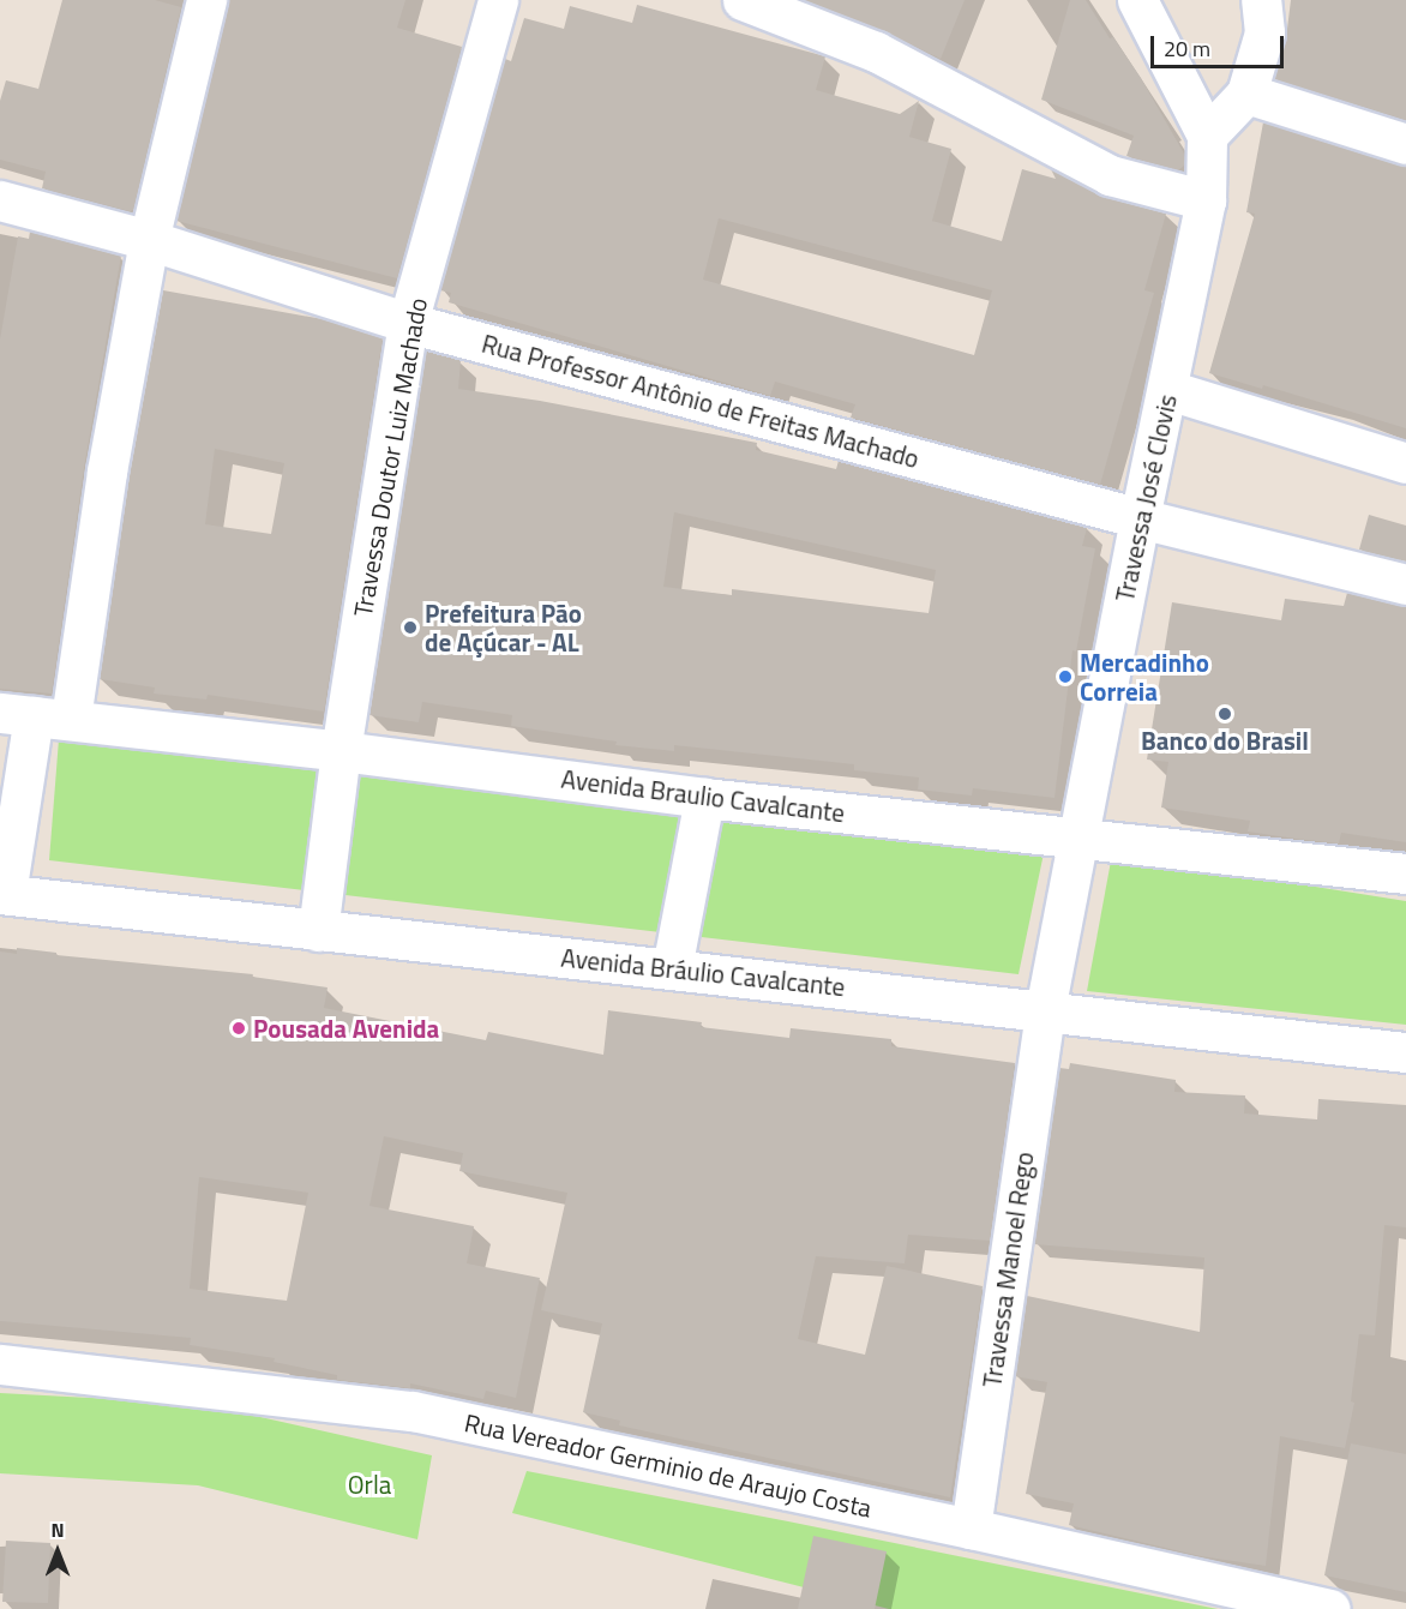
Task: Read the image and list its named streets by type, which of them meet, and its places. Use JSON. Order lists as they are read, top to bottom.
{
  "streets": {
    "street": [
      "Rua Professor Antônio de Freitas Machado",
      "Travessa Doutor Luiz Machado",
      "Travessa José Clovis",
      "Avenida Braulio Cavalcante",
      "Avenida Bráulio Cavalcante",
      "Travessa Manoel Rego",
      "Rua Vereador Germinio de Araujo Costa"
    ]
  },
  "crossings": [
    ["Rua Professor Antônio de Freitas Machado", "Travessa Doutor Luiz Machado"],
    ["Rua Professor Antônio de Freitas Machado", "Travessa José Clovis"],
    ["Travessa Doutor Luiz Machado", "Avenida Braulio Cavalcante"],
    ["Travessa Doutor Luiz Machado", "Avenida Bráulio Cavalcante"],
    ["Travessa José Clovis", "Avenida Braulio Cavalcante"],
    ["Travessa José Clovis", "Avenida Bráulio Cavalcante"],
    ["Travessa José Clovis", "Travessa Manoel Rego"],
    ["Avenida Bráulio Cavalcante", "Travessa Manoel Rego"],
    ["Travessa Manoel Rego", "Rua Vereador Germinio de Araujo Costa"]
  ],
  "parks": ["Orla"],
  "places": [
    "Prefeitura Pão de Açúcar - AL",
    "Mercadinho Correia",
    "Banco do Brasil",
    "Pousada Avenida"
  ],
  "scale_bar": "20 m",
  "north": "top"
}
